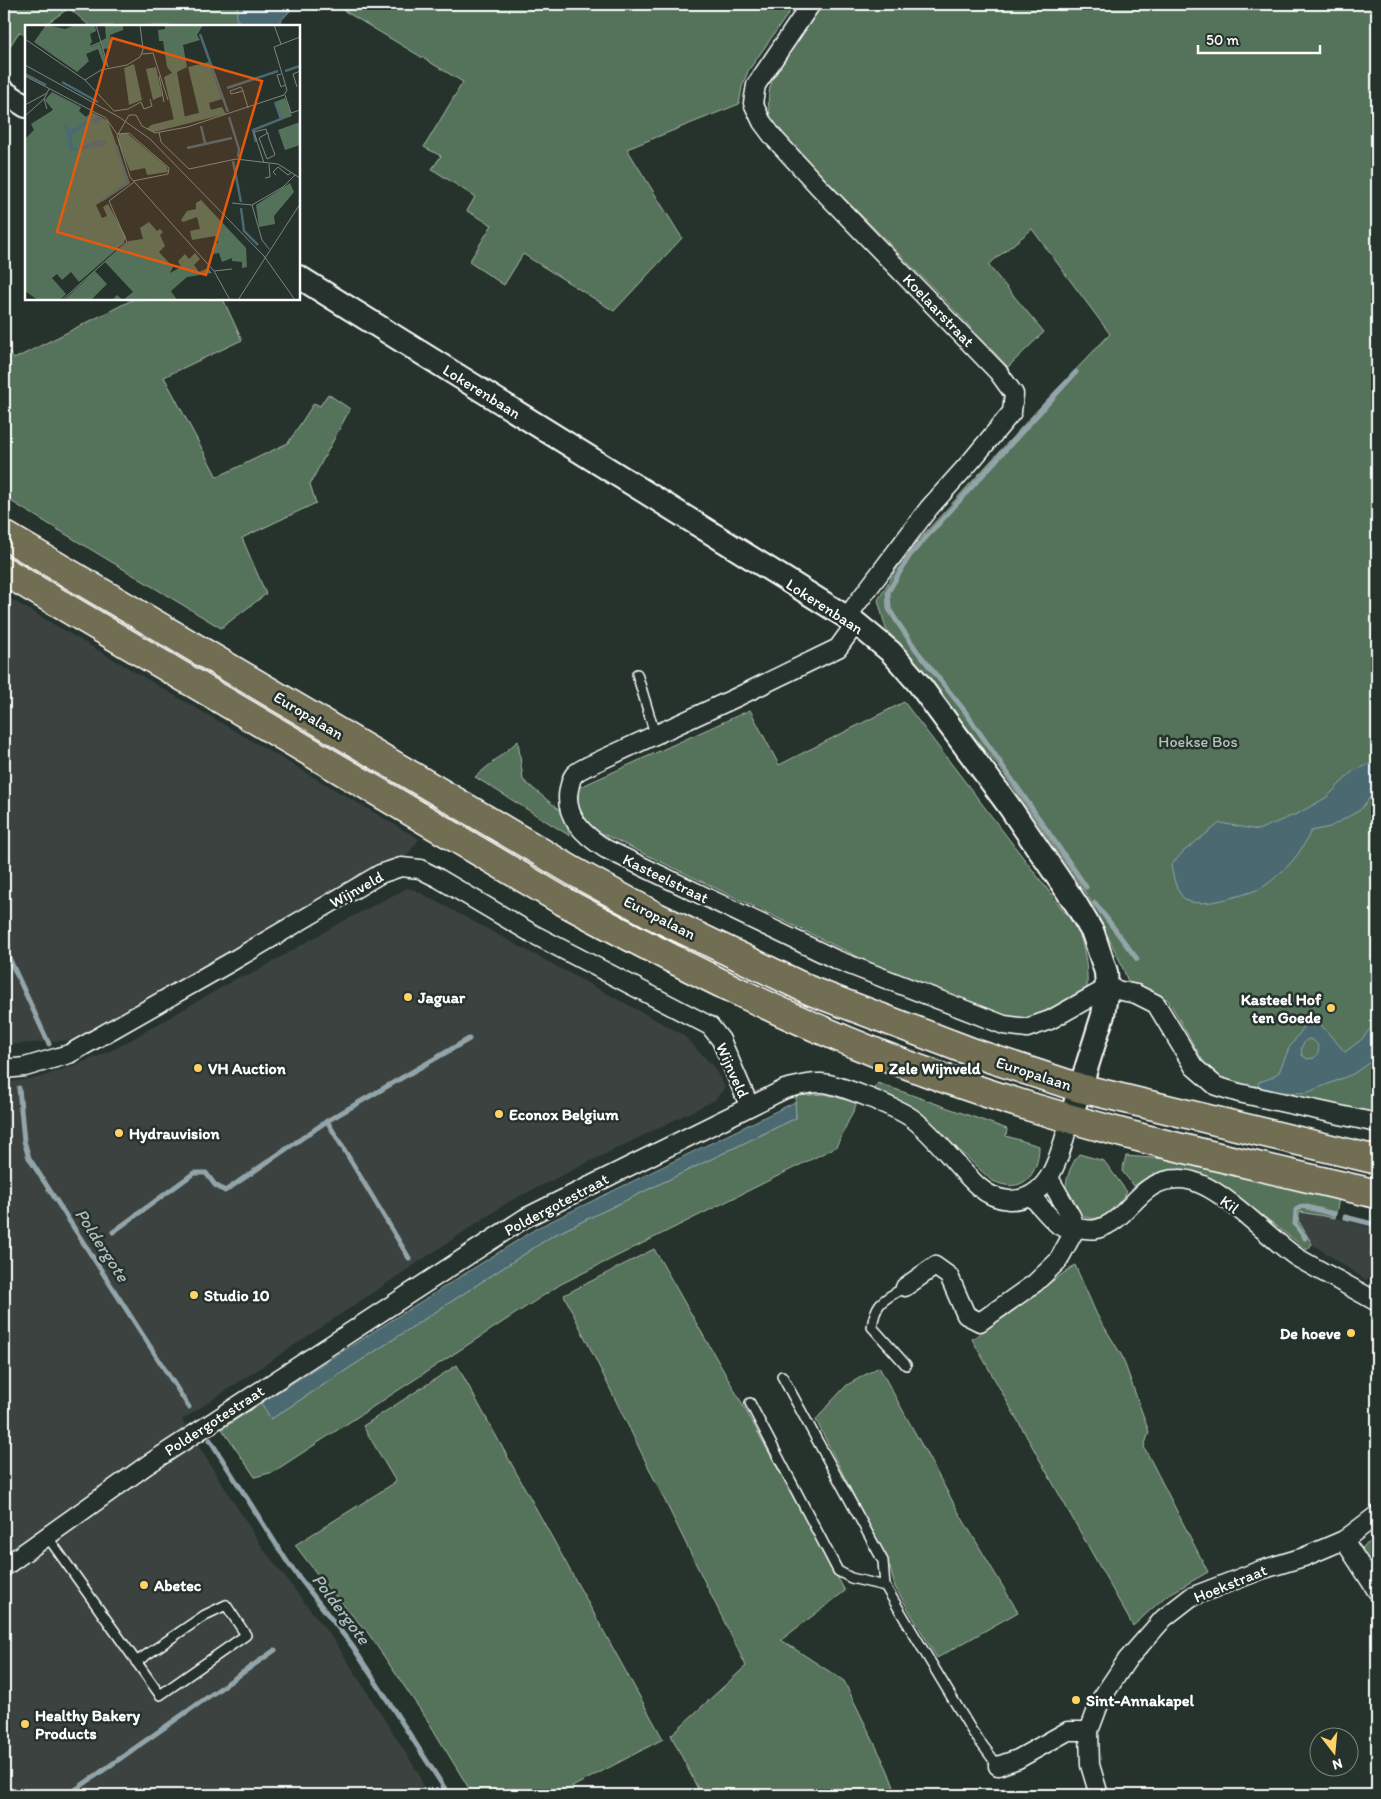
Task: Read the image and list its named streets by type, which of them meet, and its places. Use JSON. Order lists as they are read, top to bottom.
{
  "streets": {
    "highway": ["Europalaan"],
    "street": [
      "Koelaarstraat",
      "Lokerenbaan",
      "Kasteelstraat",
      "Wijnveld",
      "Poldergotestraat",
      "Kil",
      "Hoekstraat"
    ]
  },
  "crossings": [
    ["Koelaarstraat", "Lokerenbaan"],
    ["Koelaarstraat", "Kasteelstraat"],
    ["Lokerenbaan", "Europalaan"],
    ["Lokerenbaan", "Kasteelstraat"],
    ["Wijnveld", "Poldergotestraat"],
    ["Poldergotestraat", "Kil"]
  ],
  "water": ["Poldergote"],
  "parks": ["Hoekse Bos"],
  "places": {
    "other": [
      "Jaguar",
      "Kasteel Hof ten Goede",
      "VH Auction",
      "Econox Belgium",
      "Hydrauvision",
      "Studio 10",
      "De hoeve",
      "Abetec",
      "Sint-Annakapel",
      "Healthy Bakery Products"
    ],
    "transit": ["Zele Wijnveld"]
  },
  "scale_bar": "50 m",
  "north": "bottom"
}
